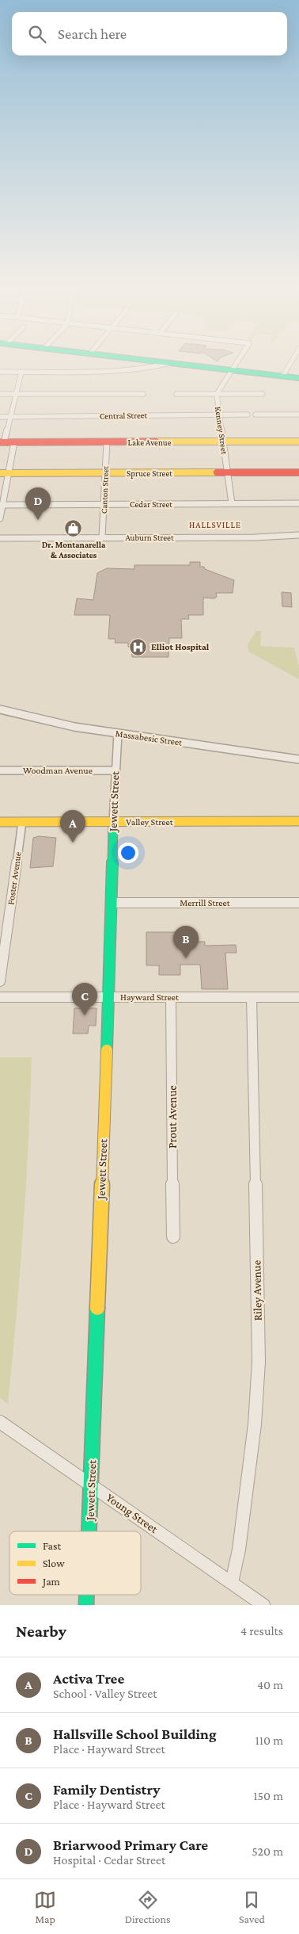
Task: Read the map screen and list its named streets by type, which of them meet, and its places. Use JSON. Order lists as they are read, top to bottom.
{
  "streets": {
    "street": [
      "Central Street",
      "Kenney Street",
      "Lake Avenue",
      "Spruce Street",
      "Canton Street",
      "Cedar Street",
      "Auburn Street",
      "Massabesic Street",
      "Woodman Avenue",
      "Jewett Street",
      "Valley Street",
      "Foster Avenue",
      "Merrill Street",
      "Hayward Street",
      "Prout Avenue",
      "Riley Avenue",
      "Young Street"
    ]
  },
  "crossings": [
    ["Central Street", "Kenney Street"],
    ["Kenney Street", "Lake Avenue"],
    ["Kenney Street", "Spruce Street"],
    ["Kenney Street", "Cedar Street"],
    ["Lake Avenue", "Canton Street"],
    ["Spruce Street", "Canton Street"],
    ["Canton Street", "Cedar Street"],
    ["Canton Street", "Auburn Street"],
    ["Massabesic Street", "Jewett Street"],
    ["Woodman Avenue", "Jewett Street"],
    ["Jewett Street", "Valley Street"],
    ["Jewett Street", "Merrill Street"],
    ["Jewett Street", "Hayward Street"],
    ["Jewett Street", "Young Street"],
    ["Valley Street", "Foster Avenue"],
    ["Hayward Street", "Prout Avenue"],
    ["Hayward Street", "Riley Avenue"],
    ["Riley Avenue", "Young Street"]
  ],
  "districts": ["HALLSVILLE"],
  "places": {
    "shop": ["Dr. Montanarella & Associates"],
    "hospital": ["Elliot Hospital"]
  },
  "legend": ["Fast", "Slow", "Jam"],
  "page": {
    "search": "Search here",
    "pins": [
      "D",
      "A",
      "B",
      "C"
    ],
    "heading": ["Nearby", "4 results"],
    "list": [
      {
        "mark": "A",
        "name": "Activa Tree",
        "note": "School · Valley Street",
        "value": "40 m"
      },
      {
        "mark": "B",
        "name": "Hallsville School Building",
        "note": "Place · Hayward Street",
        "value": "110 m"
      },
      {
        "mark": "C",
        "name": "Family Dentistry",
        "note": "Place · Hayward Street",
        "value": "150 m"
      },
      {
        "mark": "D",
        "name": "Briarwood Primary Care",
        "note": "Hospital · Cedar Street",
        "value": "520 m"
      }
    ],
    "nav": ["Map", "Directions", "Saved"]
  }
}
